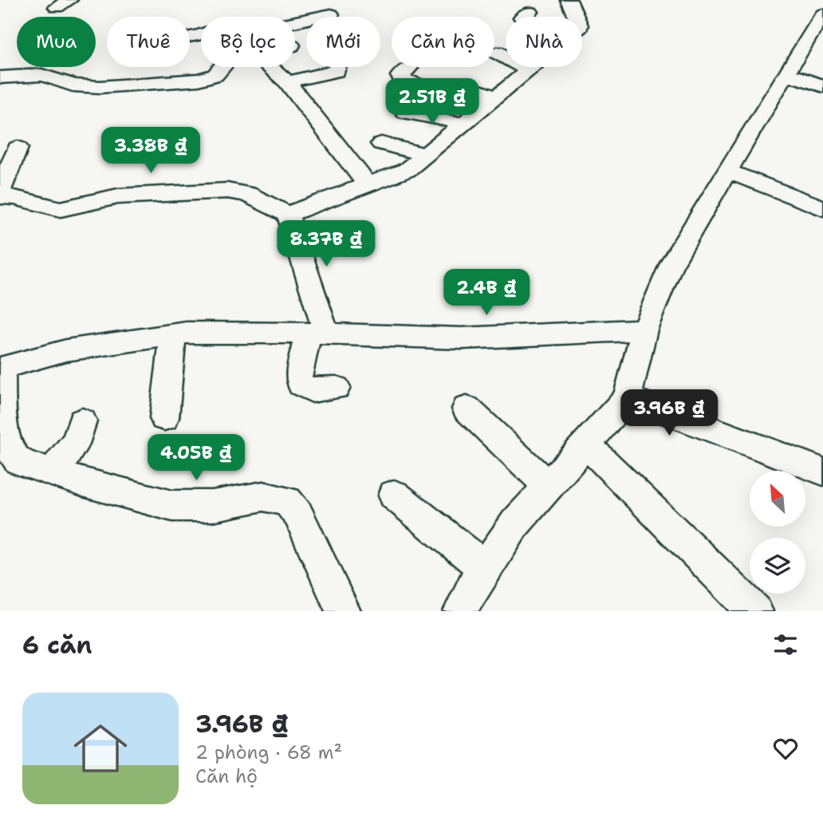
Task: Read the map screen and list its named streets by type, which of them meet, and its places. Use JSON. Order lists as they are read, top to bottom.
{
  "north": "top left",
  "page": {
    "chip": [
      "Mua",
      "Thuê",
      "Bộ lọc",
      "Mới",
      "Căn hộ",
      "Nhà"
    ],
    "price": [
      "2.51B ₫",
      "3.38B ₫",
      "8.37B ₫",
      "2.4B ₫",
      "3.96B ₫",
      "4.05B ₫"
    ],
    "heading": "6 căn",
    "list": [
      {
        "name": "3.96B ₫",
        "note": "2 phòng · 68 m² · Căn hộ"
      }
    ]
  }
}
